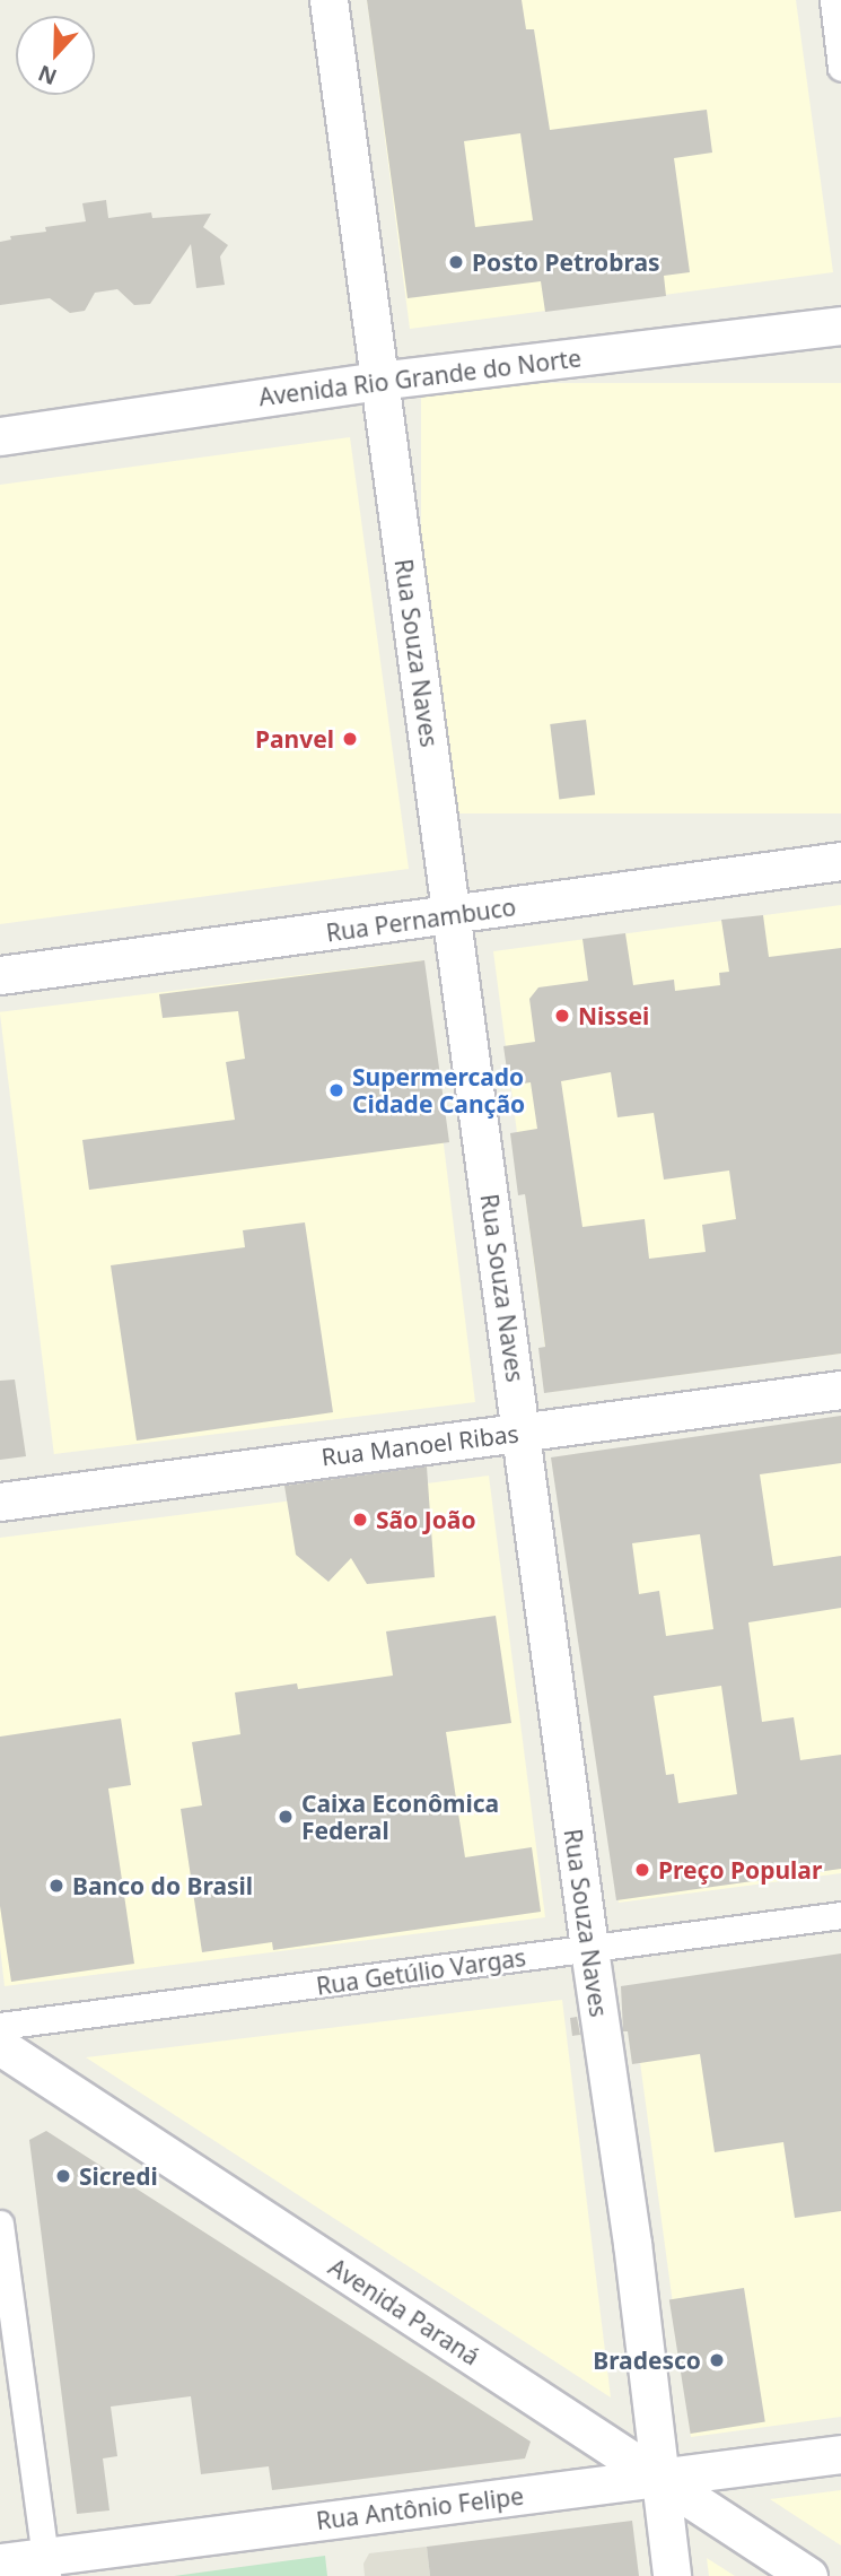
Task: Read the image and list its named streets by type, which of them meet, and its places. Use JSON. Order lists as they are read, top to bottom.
{
  "streets": {
    "street": [
      "Avenida Rio Grande do Norte",
      "Rua Souza Naves",
      "Rua Pernambuco",
      "Rua Manoel Ribas",
      "Rua Getúlio Vargas",
      "Avenida Paraná",
      "Rua Antônio Felipe"
    ]
  },
  "crossings": [
    ["Avenida Rio Grande do Norte", "Rua Souza Naves"],
    ["Rua Souza Naves", "Rua Pernambuco"],
    ["Rua Souza Naves", "Rua Manoel Ribas"],
    ["Rua Souza Naves", "Rua Getúlio Vargas"],
    ["Rua Souza Naves", "Avenida Paraná"],
    ["Rua Souza Naves", "Rua Antônio Felipe"],
    ["Avenida Paraná", "Rua Antônio Felipe"]
  ],
  "places": [
    "Posto Petrobras",
    "Panvel",
    "Nissei",
    "Supermercado Cidade Canção",
    "São João",
    "Caixa Econômica Federal",
    "Preço Popular",
    "Banco do Brasil",
    "Sicredi",
    "Bradesco"
  ],
  "north": "bottom"
}
